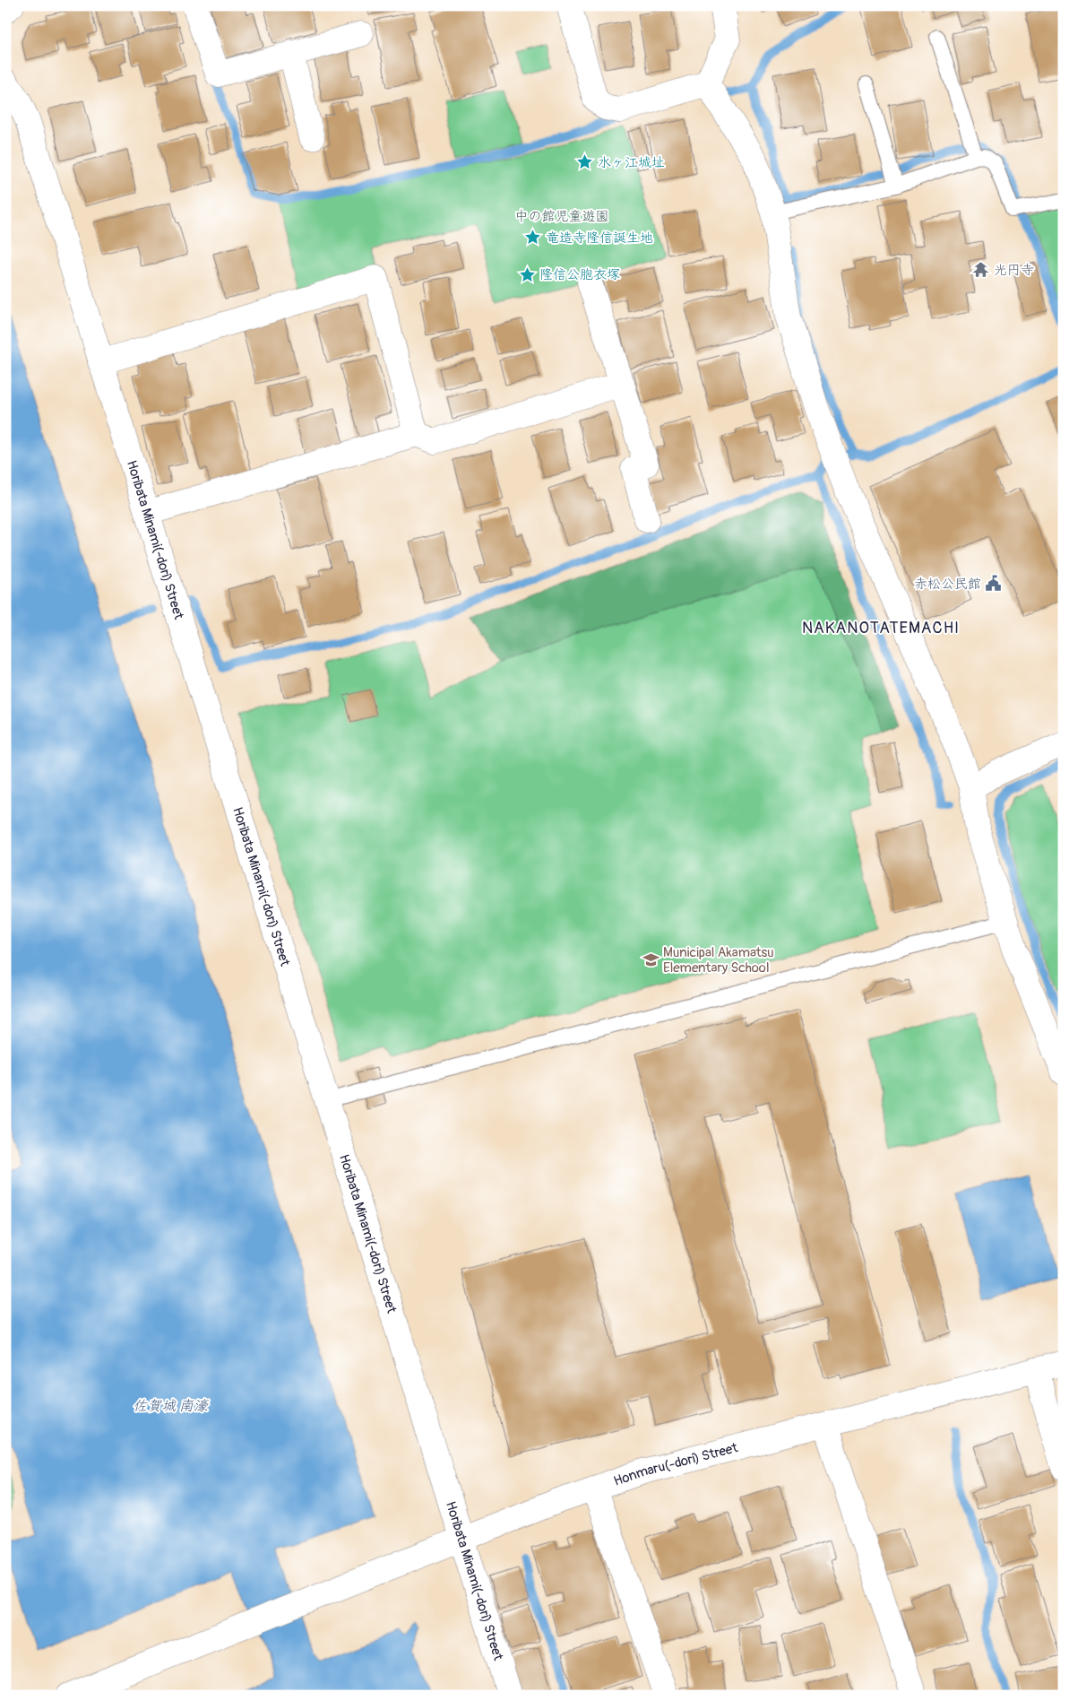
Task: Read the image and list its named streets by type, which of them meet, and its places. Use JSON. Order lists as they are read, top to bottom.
{
  "streets": {
    "street": ["Horibata Minami(-dori) Street", "Honmaru(-dori) Street"]
  },
  "crossings": [
    ["Horibata Minami(-dori) Street", "Honmaru(-dori) Street"]
  ],
  "districts": ["NAKANOTATEMACHI"],
  "water": ["佐賀城 南濠"],
  "parks": ["中の館児童遊園"],
  "places": {
    "place": ["水ヶ江城址", "竜造寺隆信誕生地", "隆信公胞衣塚"],
    "temple": ["光円寺"],
    "public building": ["赤松公民館"],
    "school or university": ["Municipal Akamatsu Elementary School"]
  }
}
